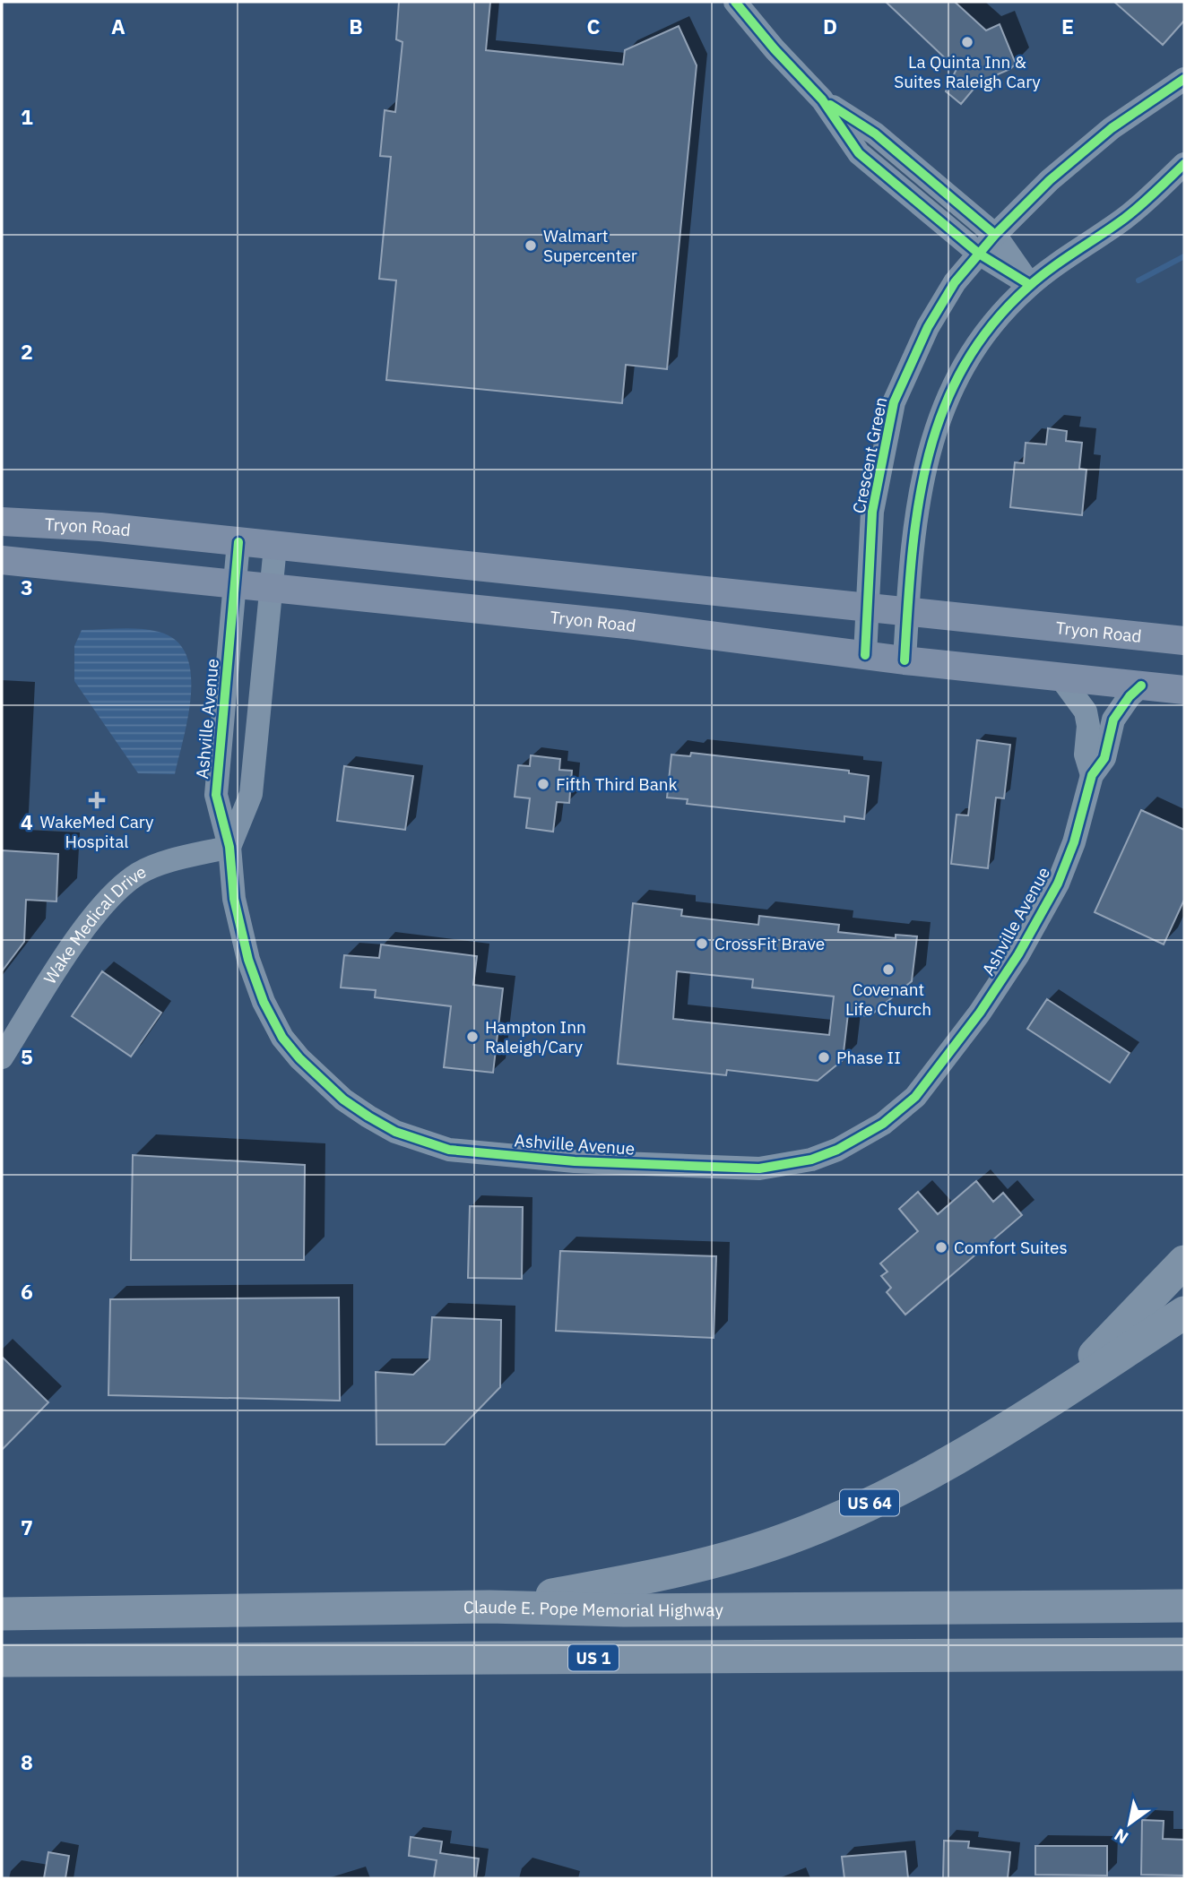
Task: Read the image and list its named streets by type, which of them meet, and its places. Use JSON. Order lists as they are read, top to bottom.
{
  "streets": {
    "highway": ["US 64", "Claude E. Pope Memorial Highway", "US 1"],
    "main road": ["Tryon Road"],
    "street": ["Crescent Green", "Ashville Avenue", "Wake Medical Drive"]
  },
  "crossings": [
    ["Crescent Green", "Tryon Road"],
    ["Tryon Road", "Ashville Avenue"],
    ["Ashville Avenue", "Wake Medical Drive"],
    ["US 64", "Claude E. Pope Memorial Highway"]
  ],
  "places": {
    "other": [
      "La Quinta Inn & Suites Raleigh Cary",
      "Walmart Supercenter",
      "Fifth Third Bank",
      "CrossFit Brave",
      "Covenant Life Church",
      "Hampton Inn Raleigh/Cary",
      "Phase II",
      "Comfort Suites"
    ],
    "health": ["WakeMed Cary Hospital"]
  },
  "north": "bottom left",
  "grid": {
    "columns": [
      "A",
      "B",
      "C",
      "D",
      "E"
    ],
    "rows": [
      "1",
      "2",
      "3",
      "4",
      "5",
      "6",
      "7",
      "8"
    ]
  }
}
